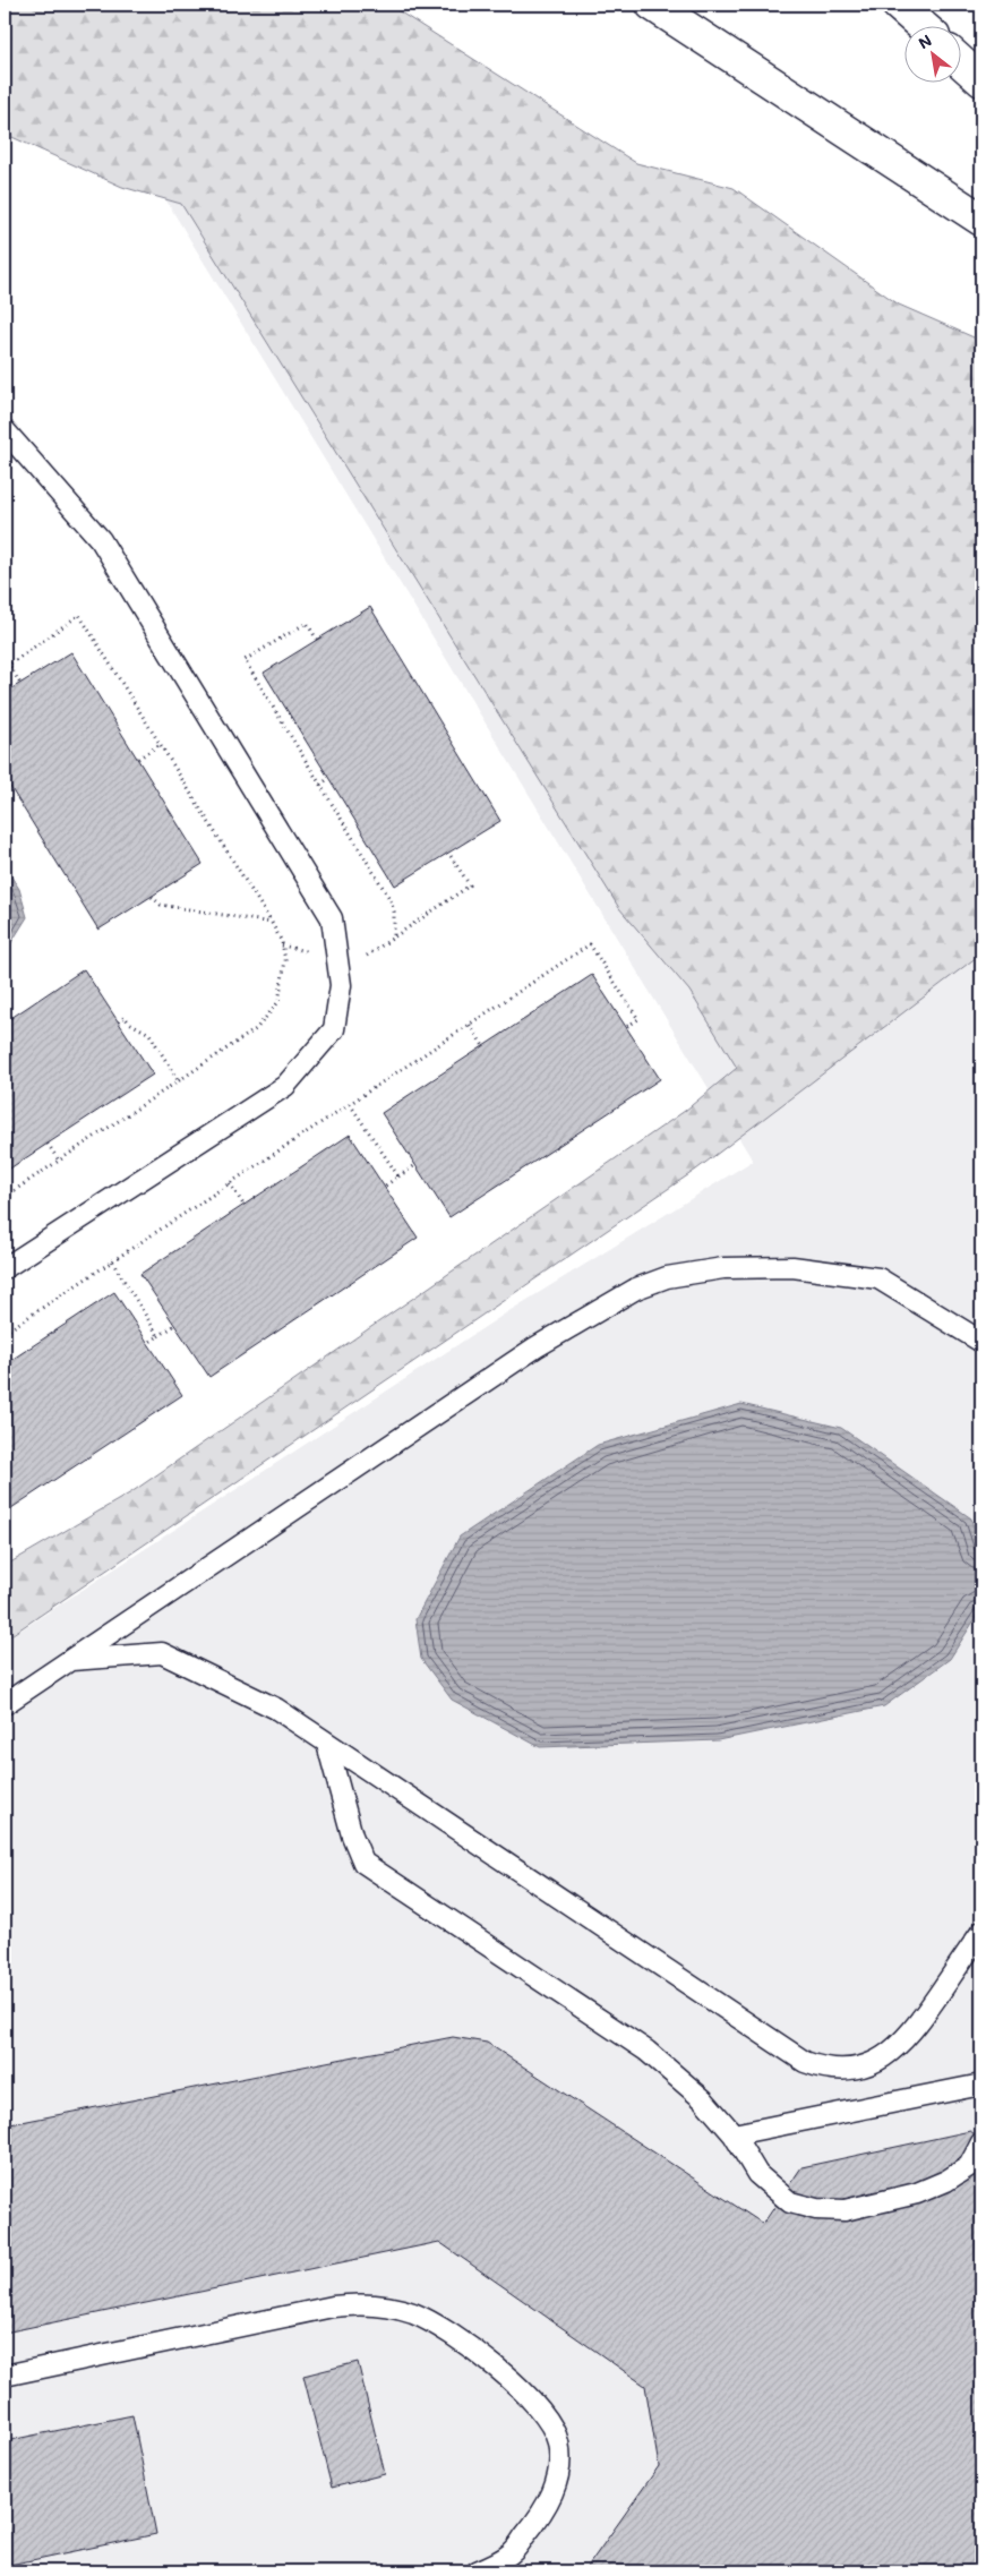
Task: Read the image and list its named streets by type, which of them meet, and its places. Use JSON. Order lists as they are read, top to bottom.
{
  "north": "top left"
}
